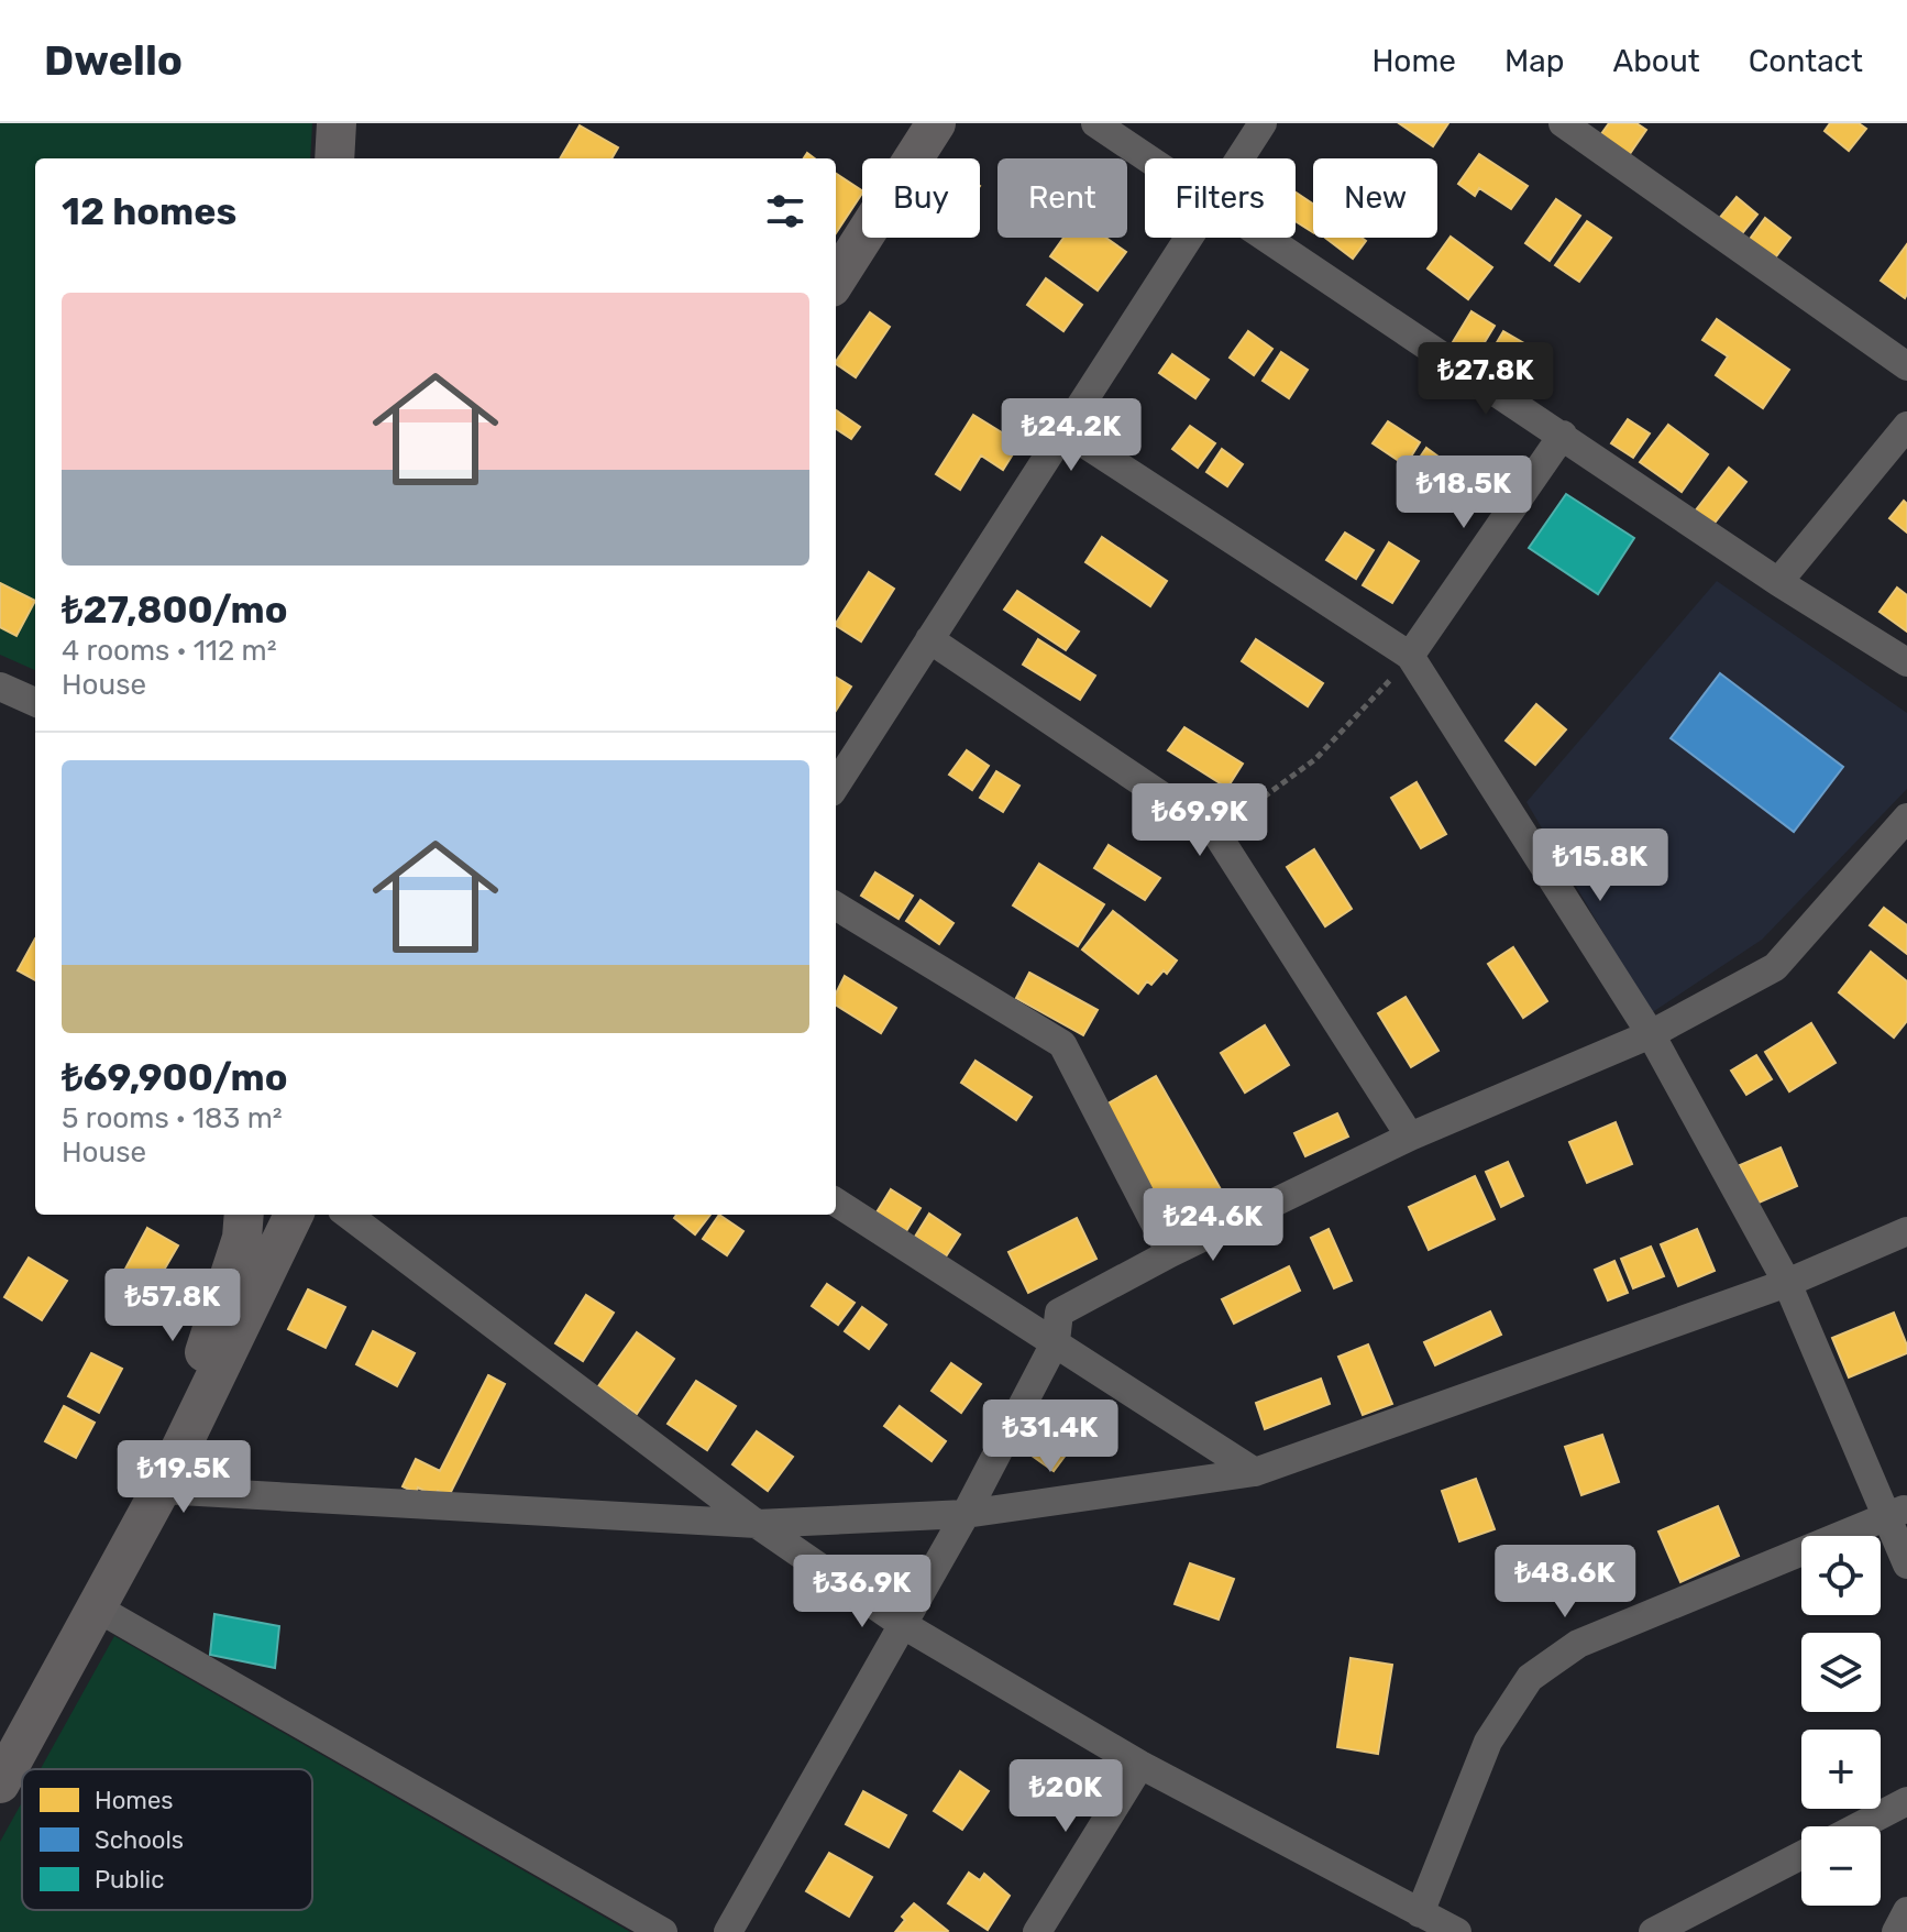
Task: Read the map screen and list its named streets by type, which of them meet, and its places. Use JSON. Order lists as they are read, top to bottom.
{
  "legend": ["Homes", "Schools", "Public"],
  "page": {
    "header": "Dwello",
    "nav": [
      "Home",
      "Map",
      "About",
      "Contact"
    ],
    "chip": [
      "Buy",
      "Rent",
      "Filters",
      "New"
    ],
    "heading": "12 homes",
    "list": [
      {
        "name": "₺27,800/mo",
        "note": "4 rooms · 112 m² · House"
      },
      {
        "name": "₺69,900/mo",
        "note": "5 rooms · 183 m² · House"
      }
    ],
    "price": [
      "₺27.8K",
      "₺24.2K",
      "₺18.5K",
      "₺69.9K",
      "₺15.8K",
      "₺24.6K",
      "₺57.8K",
      "₺31.4K",
      "₺19.5K",
      "₺48.6K",
      "₺36.9K",
      "₺20K"
    ],
    "map_buttons": ["+", "−"]
  }
}
